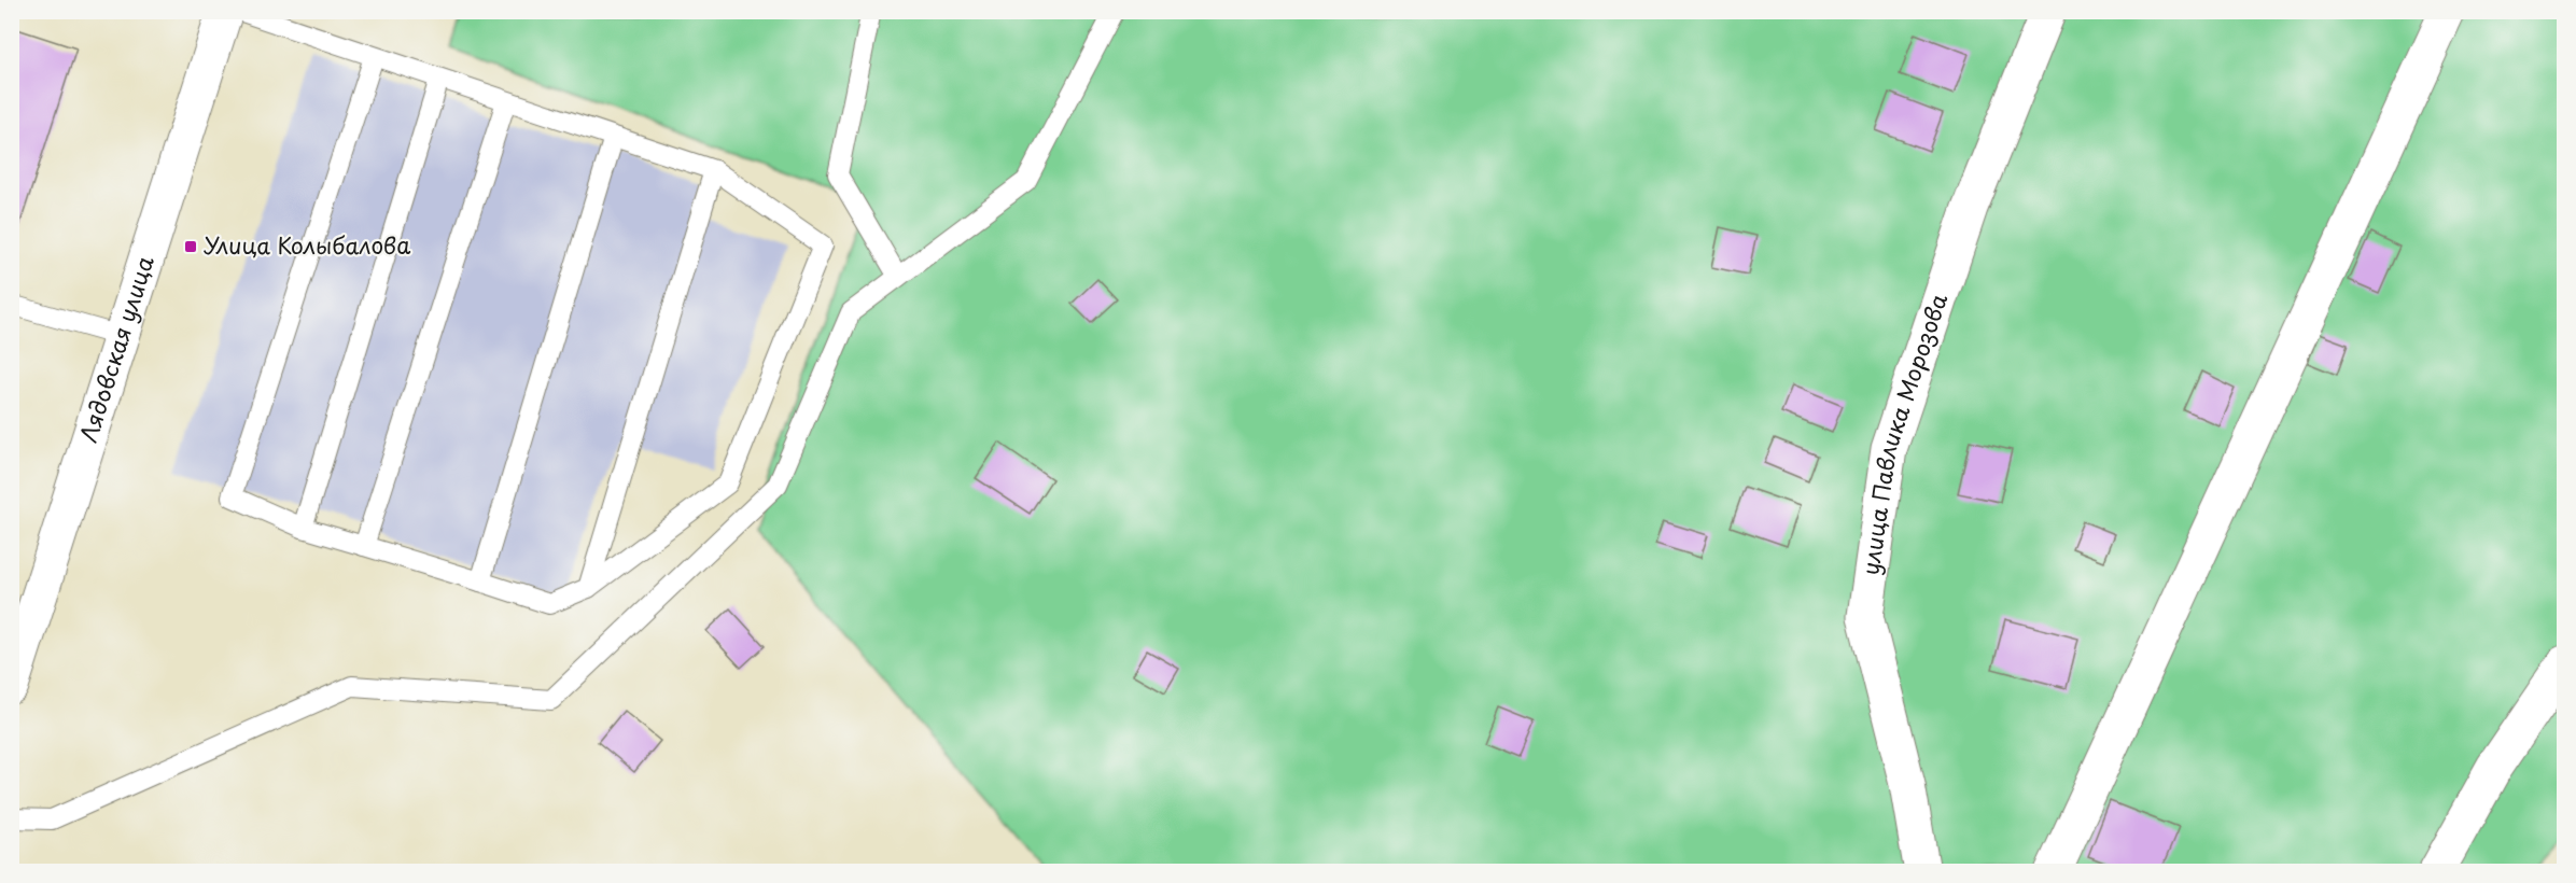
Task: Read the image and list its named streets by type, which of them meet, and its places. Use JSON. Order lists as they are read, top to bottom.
{
  "streets": {
    "street": ["Лядовская улица", "улица Павлика Морозова"]
  },
  "places": {
    "transit": ["Улица Колыбалова"]
  }
}
